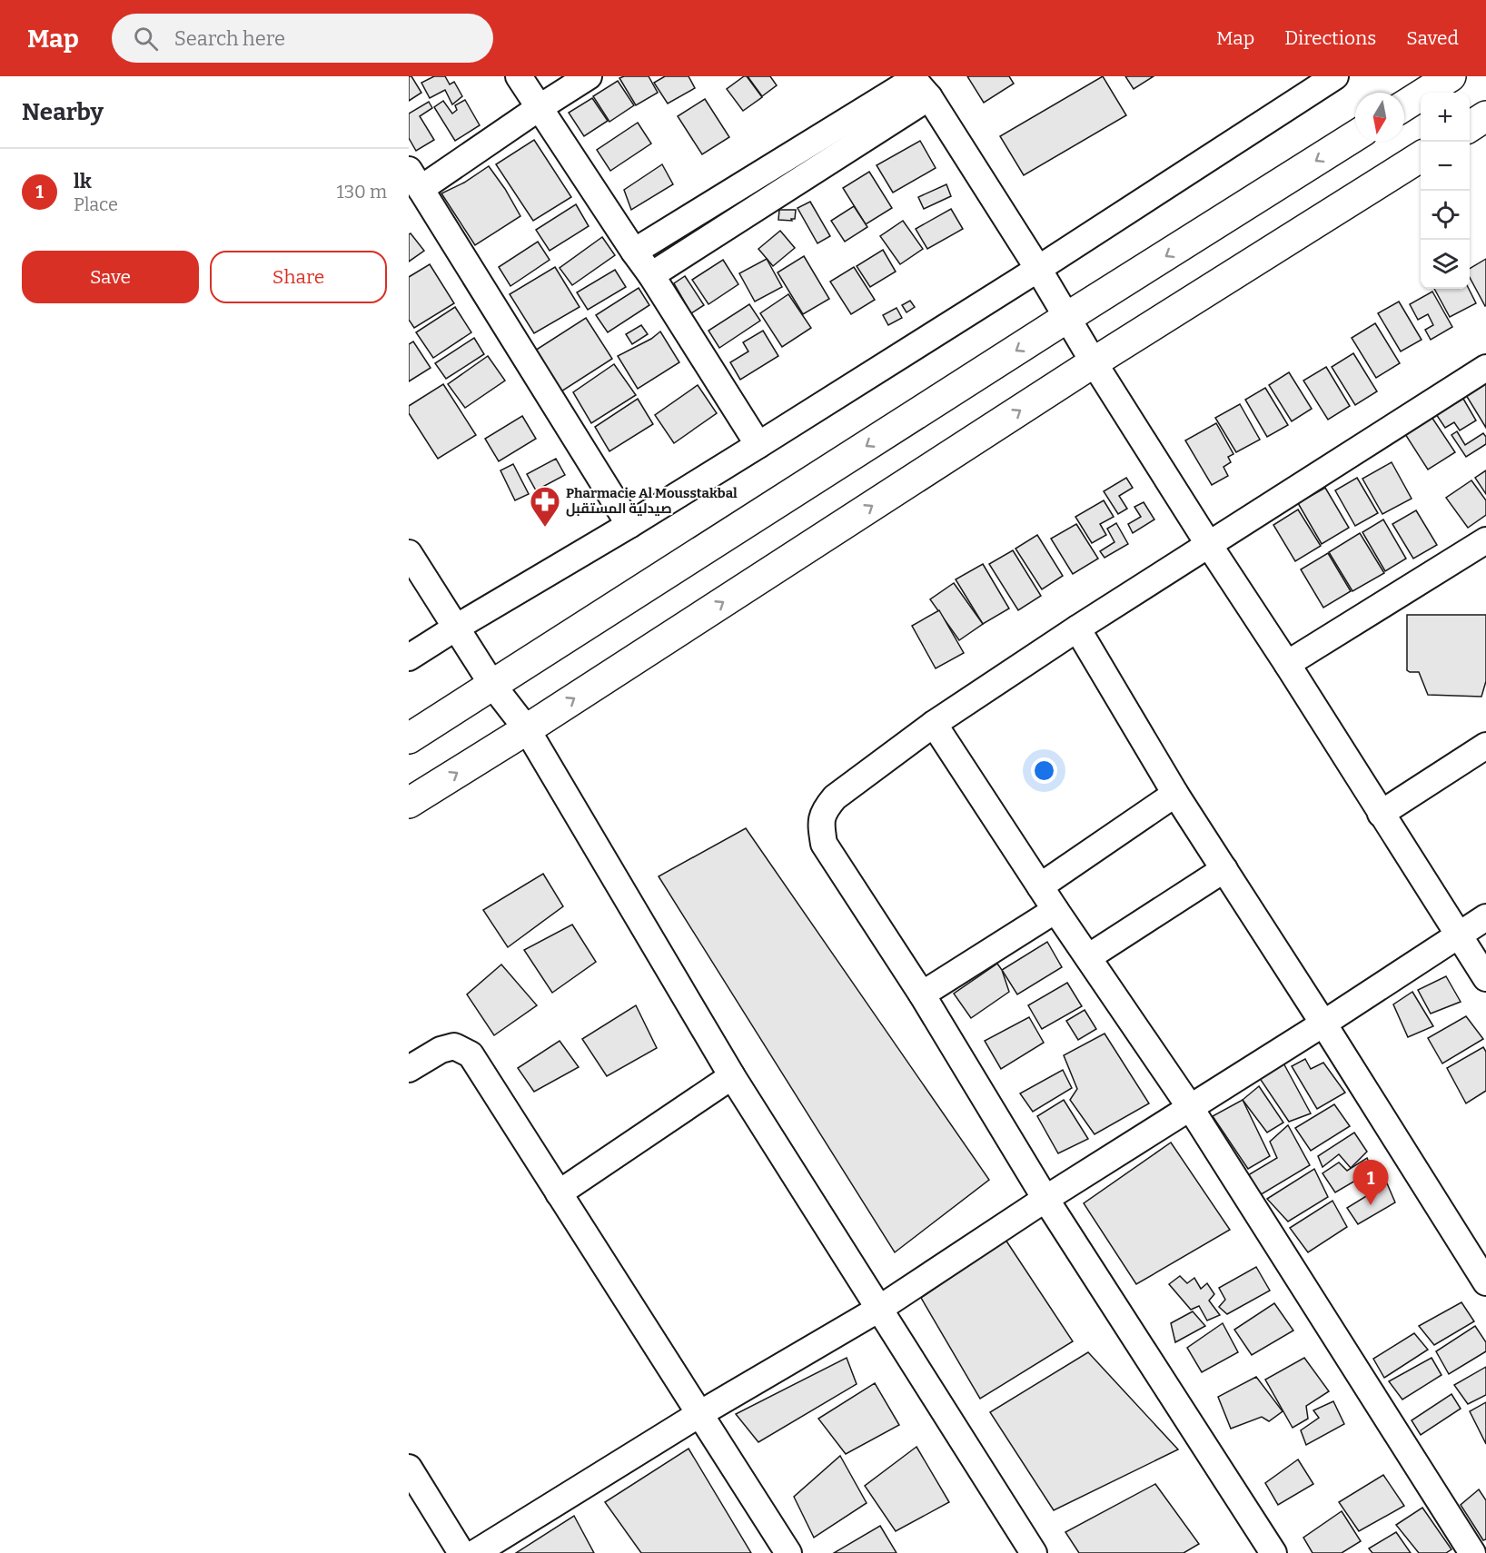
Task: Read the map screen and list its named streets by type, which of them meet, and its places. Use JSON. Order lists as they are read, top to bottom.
{
  "places": {
    "pharmacy": ["Pharmacie Al Mousstakbal صيدلية المستقبل"]
  },
  "north": "bottom",
  "page": {
    "header": "Map",
    "search": "Search here",
    "nav": ["Map", "Directions", "Saved"],
    "heading": "Nearby",
    "map_buttons": ["+", "−"],
    "list": [
      {
        "mark": "1",
        "name": "lk",
        "note": "Place",
        "value": "130 m"
      }
    ],
    "buttons": ["Save", "Share"],
    "pins": "1"
  }
}
